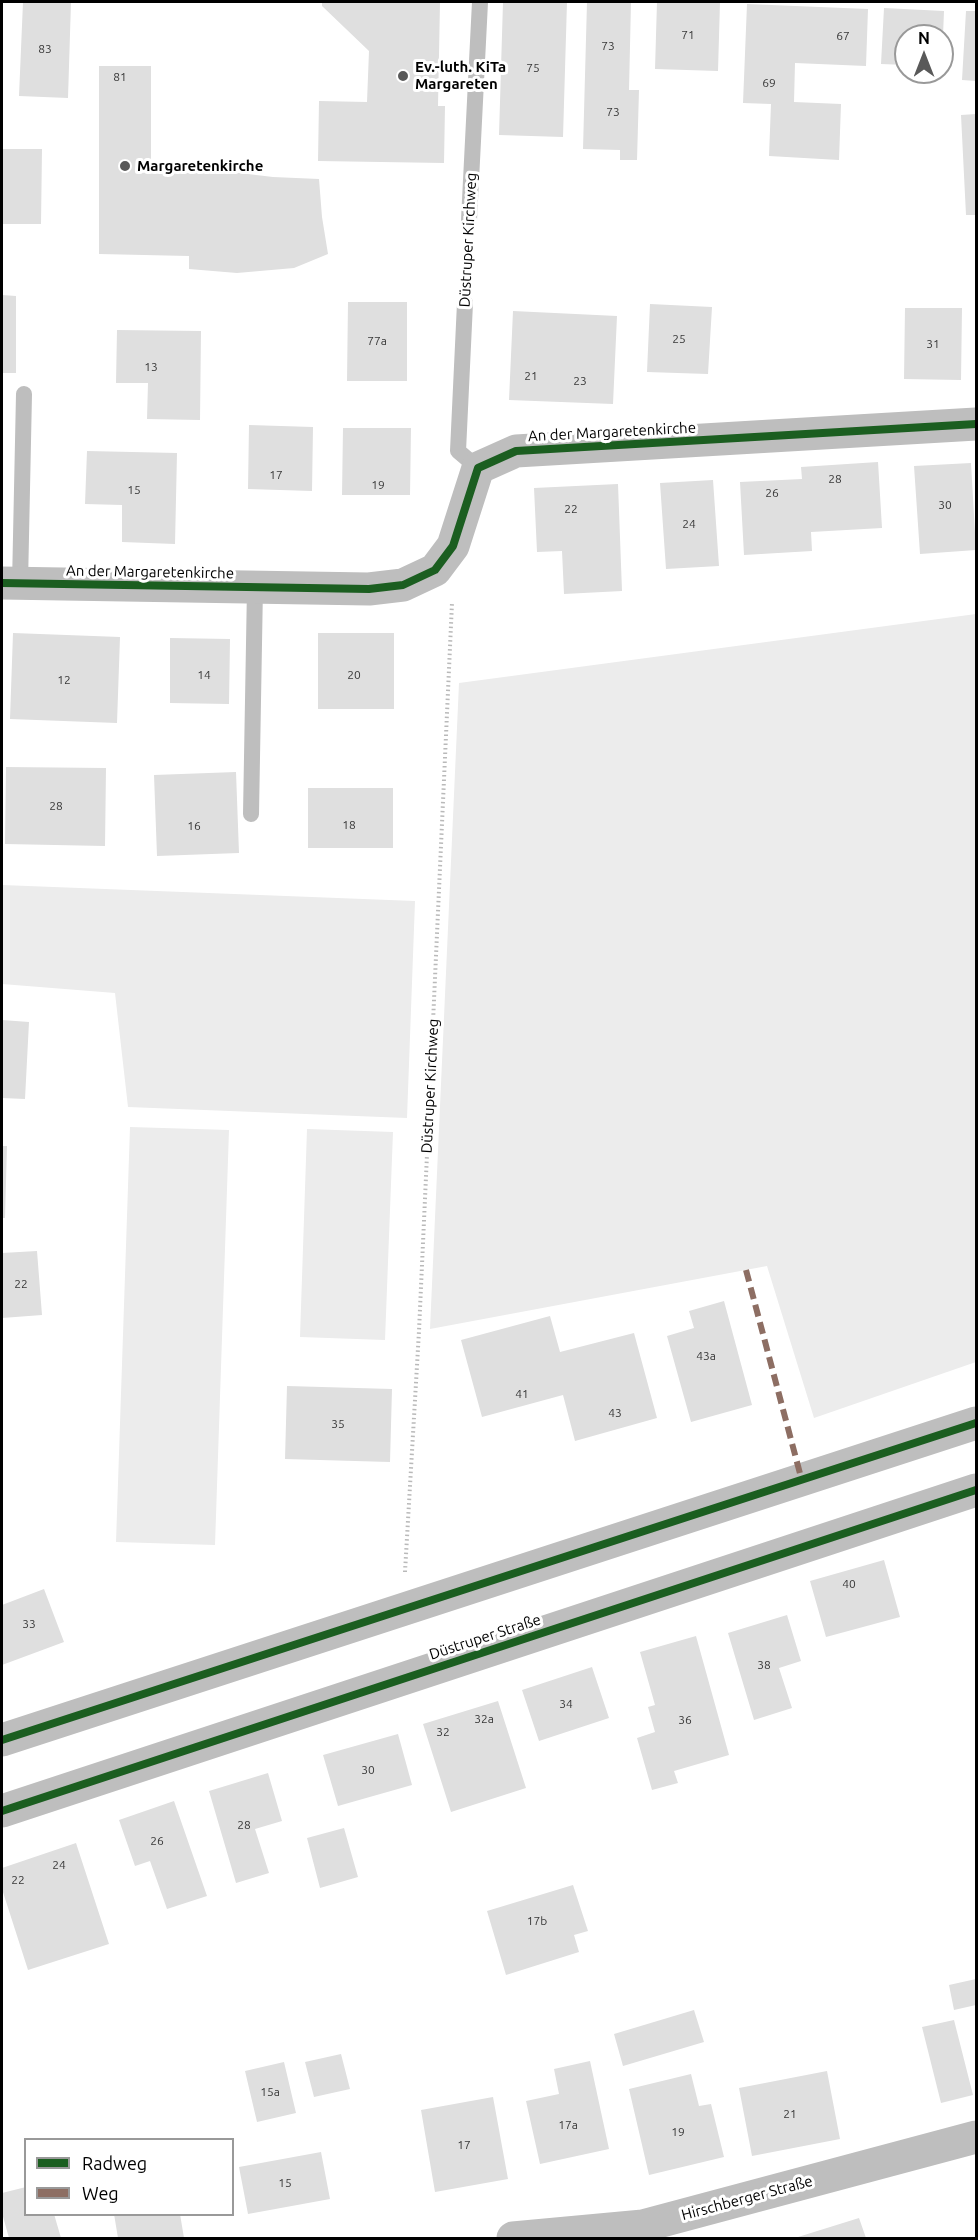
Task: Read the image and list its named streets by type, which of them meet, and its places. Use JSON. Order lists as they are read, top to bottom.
{
  "streets": {
    "street": ["An der Margaretenkirche", "Düstruper Straße", "Hirschberger Straße"],
    "lane": ["Düstruper Kirchweg"]
  },
  "crossings": [
    ["Düstruper Kirchweg", "An der Margaretenkirche"]
  ],
  "places": ["Ev.-luth. KiTa Margareten", "Margaretenkirche"],
  "house_numbers": [
    "71",
    "67",
    "73",
    "83",
    "75",
    "81",
    "69",
    "73",
    "25",
    "77a",
    "31",
    "13",
    "21",
    "23",
    "17",
    "28",
    "19",
    "15",
    "26",
    "30",
    "22",
    "24",
    "14",
    "20",
    "12",
    "28",
    "18",
    "16",
    "22",
    "43a",
    "41",
    "43",
    "35",
    "40",
    "33",
    "38",
    "34",
    "32a",
    "36",
    "32",
    "30",
    "28",
    "26",
    "24",
    "22",
    "17b",
    "15a",
    "21",
    "17a",
    "19",
    "17",
    "15"
  ],
  "legend": ["Radweg", "Weg"],
  "north": "top"
}
